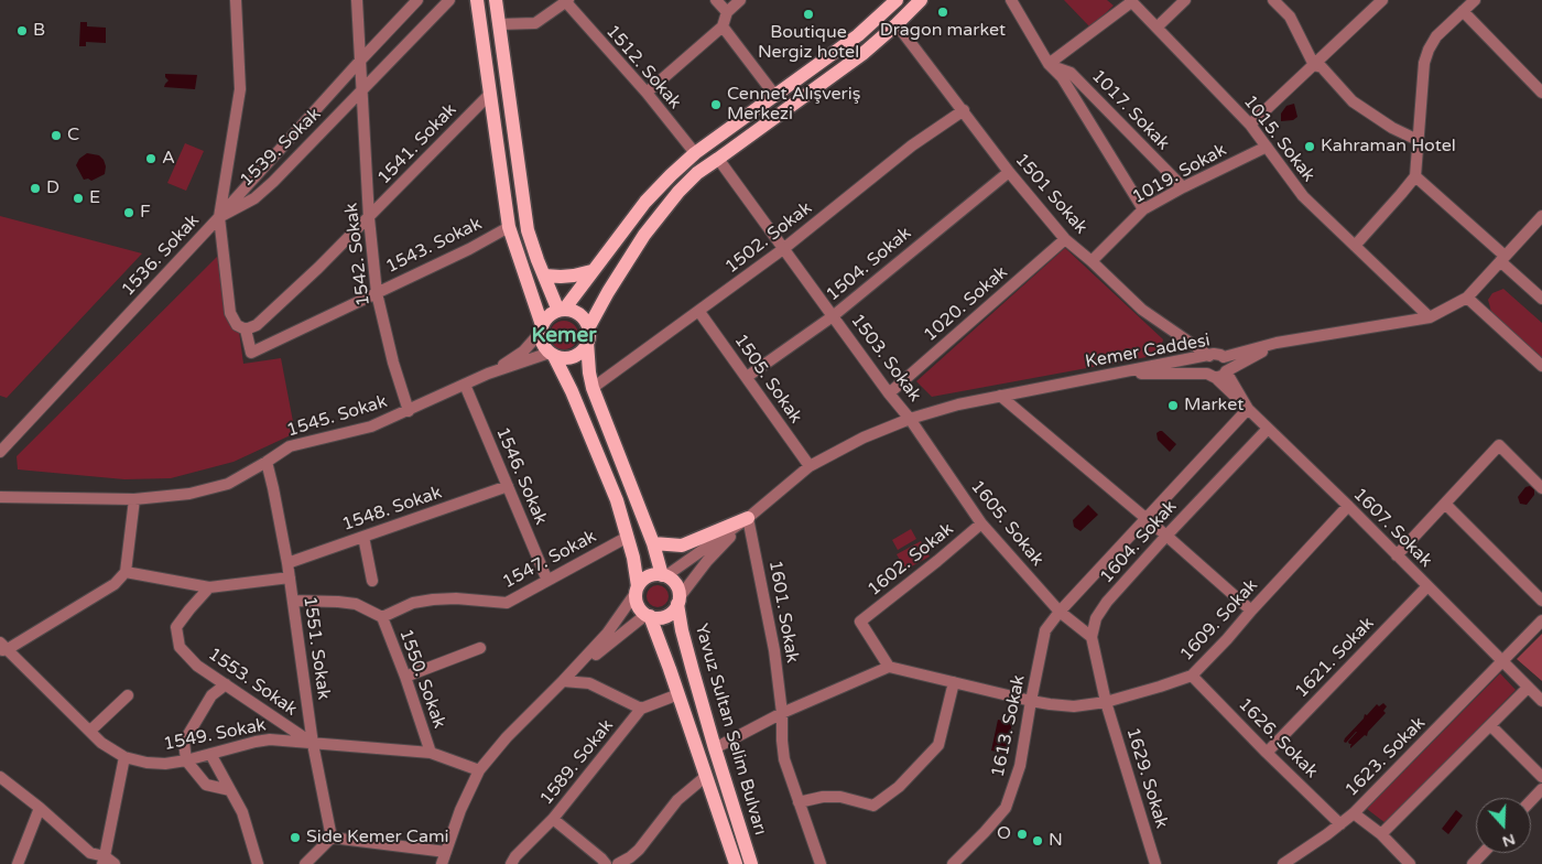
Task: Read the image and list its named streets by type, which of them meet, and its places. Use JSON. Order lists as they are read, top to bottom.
{
  "streets": {
    "main road": ["Yavuz Sultan Selim Bulvarı"],
    "street": [
      "1512. Sokak",
      "1017. Sokak",
      "1015. Sokak",
      "1541. Sokak",
      "1539. Sokak",
      "1019. Sokak",
      "1501 Sokak",
      "1502. Sokak",
      "1543. Sokak",
      "1542. Sokak",
      "1536. Sokak",
      "1504. Sokak",
      "1020. Sokak",
      "Kemer Caddesi",
      "1503. Sokak",
      "1505. Sokak",
      "1545. Sokak",
      "1546. Sokak",
      "1548. Sokak",
      "1605. Sokak",
      "1607. Sokak",
      "1604. Sokak",
      "1547. Sokak",
      "1602. Sokak",
      "1601. Sokak",
      "1609. Sokak",
      "1551. Sokak",
      "1621. Sokak",
      "1550. Sokak",
      "1553. Sokak",
      "1613. Sokak",
      "1549. Sokak",
      "1626. Sokak",
      "1623. Sokak",
      "1589. Sokak",
      "1629. Sokak"
    ]
  },
  "crossings": [
    ["1017. Sokak", "1019. Sokak"],
    ["1015. Sokak", "1019. Sokak"],
    ["1015. Sokak", "Kemer Caddesi"],
    ["1541. Sokak", "1543. Sokak"],
    ["1541. Sokak", "1542. Sokak"],
    ["1539. Sokak", "1542. Sokak"],
    ["1539. Sokak", "1536. Sokak"],
    ["1019. Sokak", "1501 Sokak"],
    ["1501 Sokak", "1502. Sokak"],
    ["1501 Sokak", "1504. Sokak"],
    ["1501 Sokak", "1020. Sokak"],
    ["1501 Sokak", "Kemer Caddesi"],
    ["1501 Sokak", "1607. Sokak"],
    ["1502. Sokak", "1503. Sokak"],
    ["1502. Sokak", "1505. Sokak"],
    ["1543. Sokak", "1542. Sokak"],
    ["1542. Sokak", "1545. Sokak"],
    ["1504. Sokak", "1503. Sokak"],
    ["1504. Sokak", "1505. Sokak"],
    ["1020. Sokak", "1503. Sokak"],
    ["Kemer Caddesi", "1503. Sokak"],
    ["Kemer Caddesi", "1505. Sokak"],
    ["Kemer Caddesi", "1605. Sokak"],
    ["Kemer Caddesi", "1607. Sokak"],
    ["Kemer Caddesi", "1601. Sokak"],
    ["Kemer Caddesi", "Yavuz Sultan Selim Bulvarı"],
    ["1503. Sokak", "1605. Sokak"],
    ["1545. Sokak", "1546. Sokak"],
    ["1545. Sokak", "1551. Sokak"],
    ["1546. Sokak", "1548. Sokak"],
    ["1546. Sokak", "1547. Sokak"],
    ["1548. Sokak", "1551. Sokak"],
    ["1605. Sokak", "1604. Sokak"],
    ["1605. Sokak", "1602. Sokak"],
    ["1605. Sokak", "1613. Sokak"],
    ["1607. Sokak", "1604. Sokak"],
    ["1607. Sokak", "1609. Sokak"],
    ["1607. Sokak", "1621. Sokak"],
    ["1607. Sokak", "1613. Sokak"],
    ["1607. Sokak", "1623. Sokak"],
    ["1547. Sokak", "1550. Sokak"],
    ["1602. Sokak", "1609. Sokak"],
    ["1609. Sokak", "1613. Sokak"],
    ["1609. Sokak", "1626. Sokak"],
    ["1609. Sokak", "1629. Sokak"],
    ["1551. Sokak", "1553. Sokak"],
    ["1551. Sokak", "1549. Sokak"],
    ["1621. Sokak", "1626. Sokak"],
    ["1550. Sokak", "1549. Sokak"],
    ["1553. Sokak", "1549. Sokak"],
    ["1626. Sokak", "1623. Sokak"]
  ],
  "districts": ["Kemer"],
  "places": [
    "Dragon market",
    "Boutique Nergiz hotel",
    "B",
    "Cennet Alışveriş Merkezi",
    "C",
    "Kahraman Hotel",
    "A",
    "D",
    "E",
    "F",
    "Market",
    "O",
    "Side Kemer Cami",
    "N"
  ],
  "north": "bottom"
}
